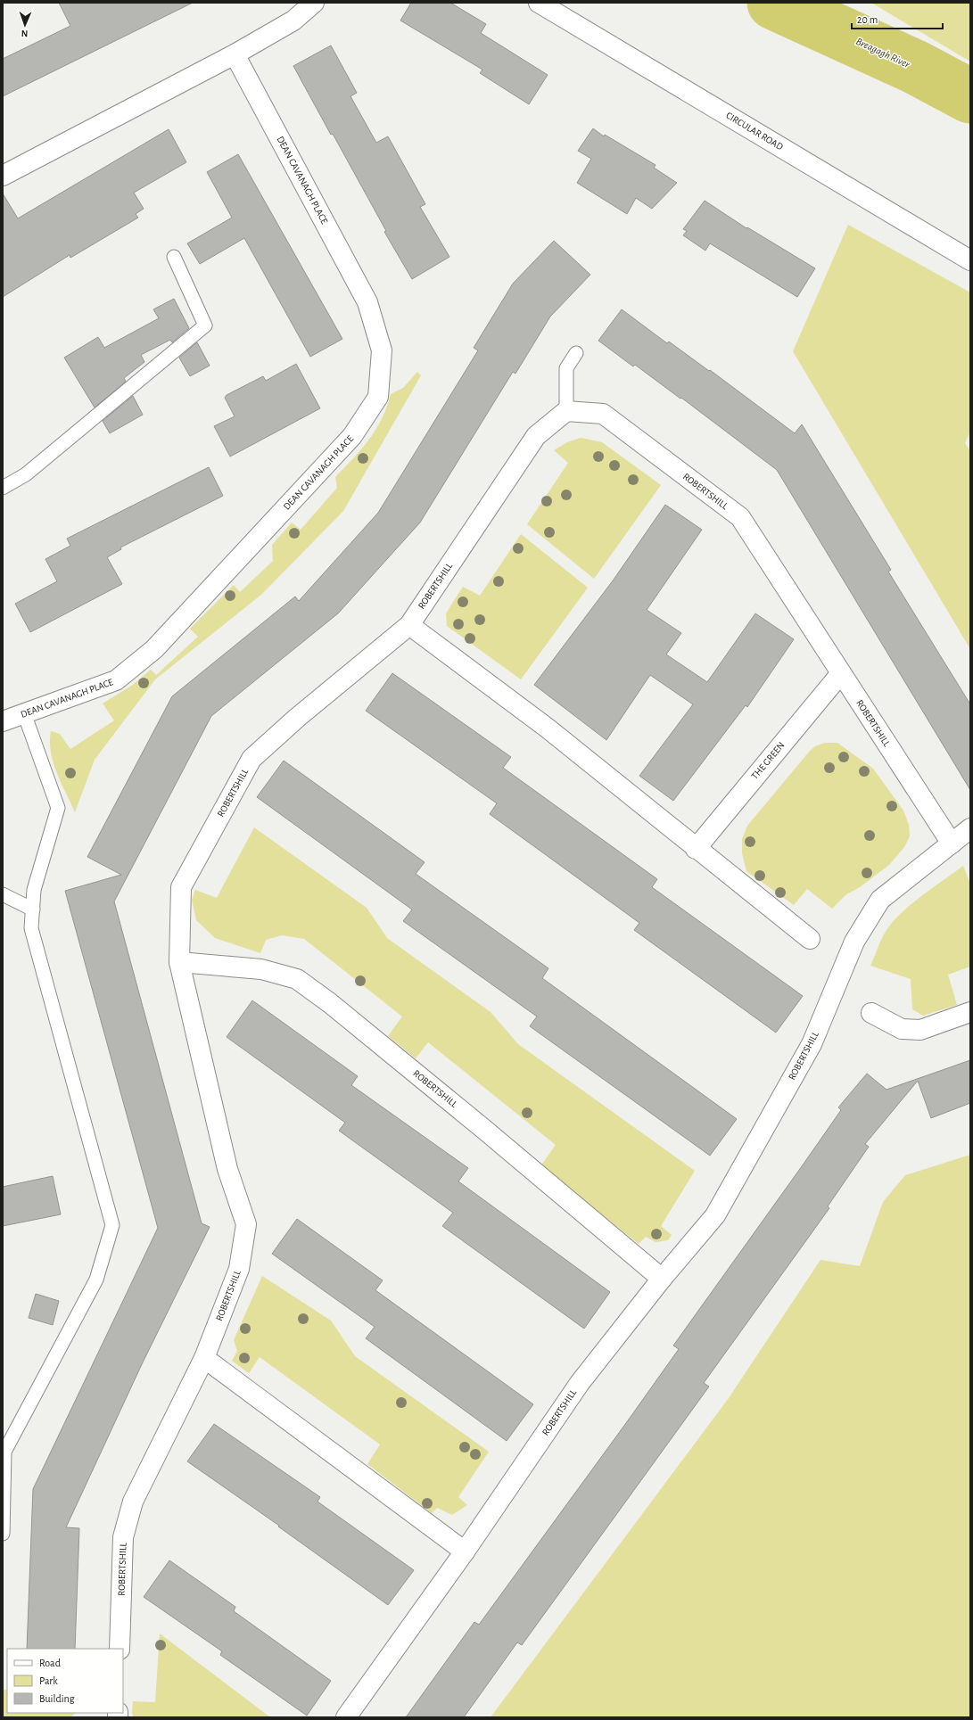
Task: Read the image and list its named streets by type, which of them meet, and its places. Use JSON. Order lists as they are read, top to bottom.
{
  "streets": {
    "street": [
      "CIRCULAR ROAD",
      "DEAN CAVANAGH PLACE",
      "ROBERTSHILL",
      "THE GREEN"
    ]
  },
  "crossings": [
    ["ROBERTSHILL", "THE GREEN"]
  ],
  "water": ["Breagagh River"],
  "legend": ["Road", "Park", "Building"],
  "scale_bar": "20 m",
  "north": "bottom"
}
